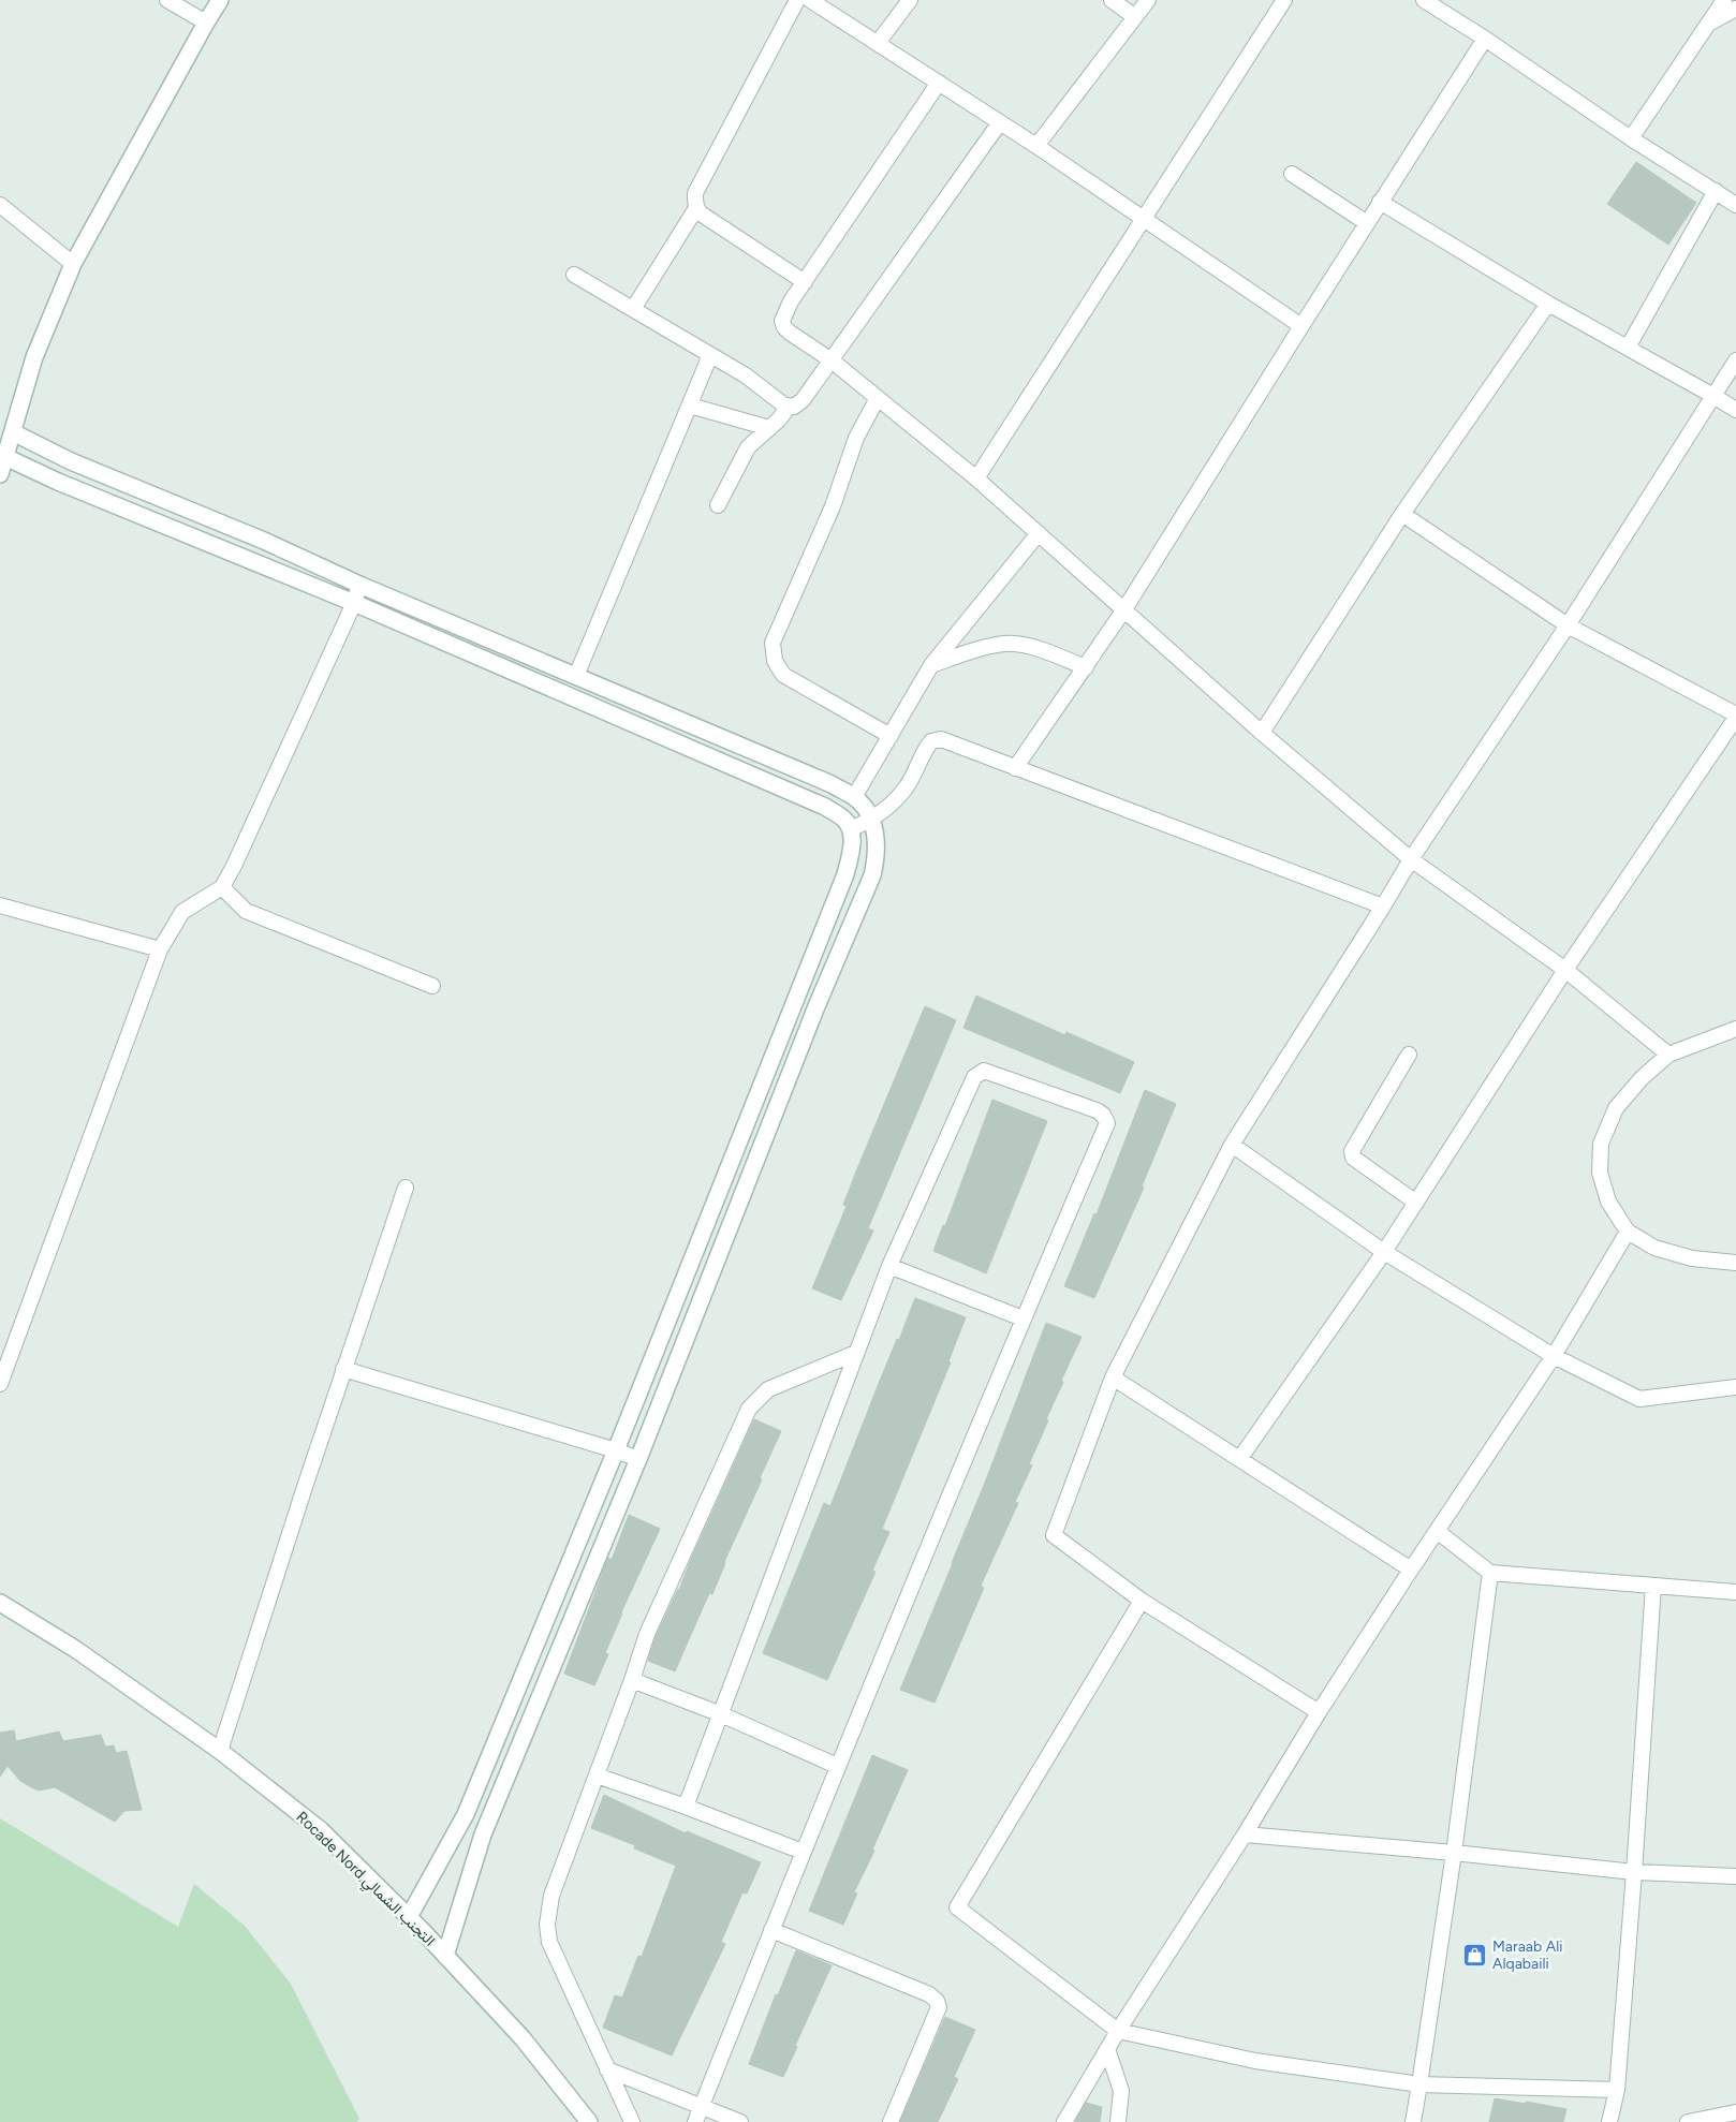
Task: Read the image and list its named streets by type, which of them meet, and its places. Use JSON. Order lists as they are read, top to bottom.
{
  "streets": {
    "street": ["Rocade Nord,التجنب الشمالي"]
  },
  "places": {
    "shop": ["Maraab Ali Alqabaili"]
  }
}
